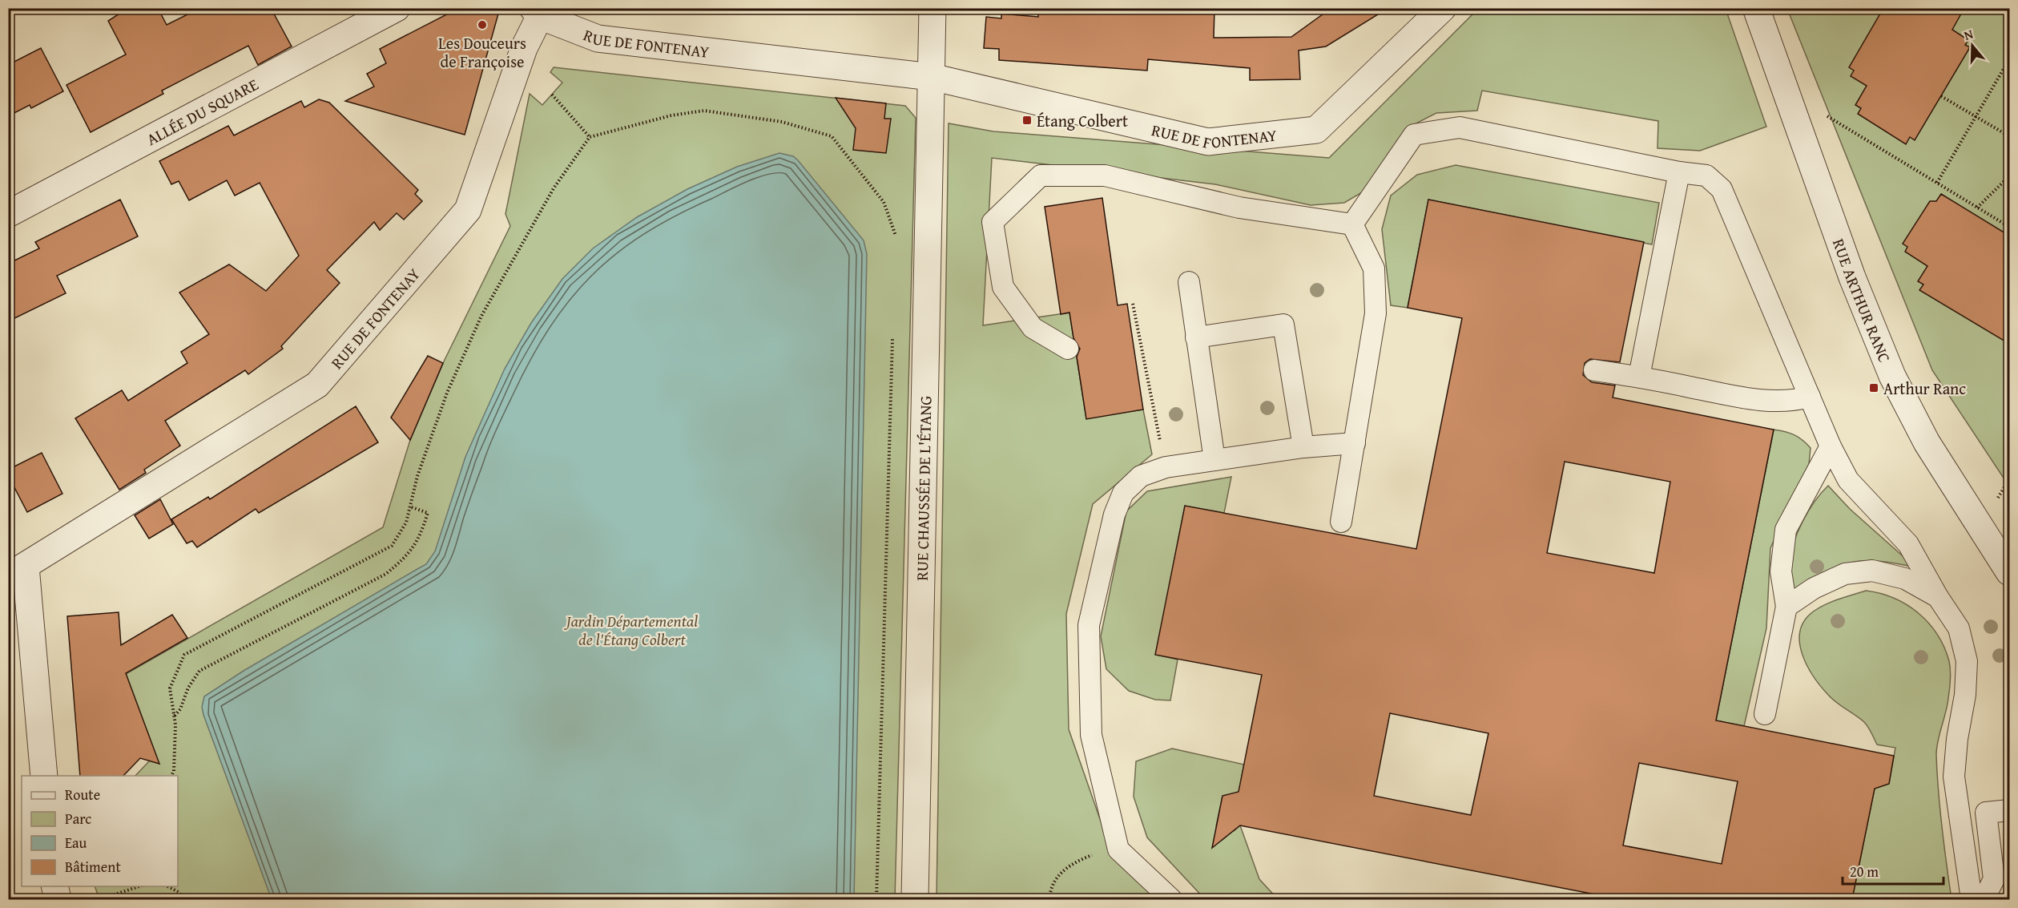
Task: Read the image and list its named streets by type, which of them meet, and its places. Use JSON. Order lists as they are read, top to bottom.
{
  "streets": {
    "street": [
      "RUE DE FONTENAY",
      "ALLÉE DU SQUARE",
      "RUE ARTHUR RANC",
      "RUE CHAUSSÉE DE L'ÉTANG"
    ]
  },
  "crossings": [
    ["RUE DE FONTENAY", "RUE CHAUSSÉE DE L'ÉTANG"]
  ],
  "parks": ["Jardin Départemental de l'Étang Colbert"],
  "places": {
    "other": ["Les Douceurs de Françoise"],
    "transit": ["Étang Colbert", "Arthur Ranc"]
  },
  "legend": [
    "Route",
    "Parc",
    "Eau",
    "Bâtiment"
  ],
  "scale_bar": "20 m",
  "north": "top"
}
